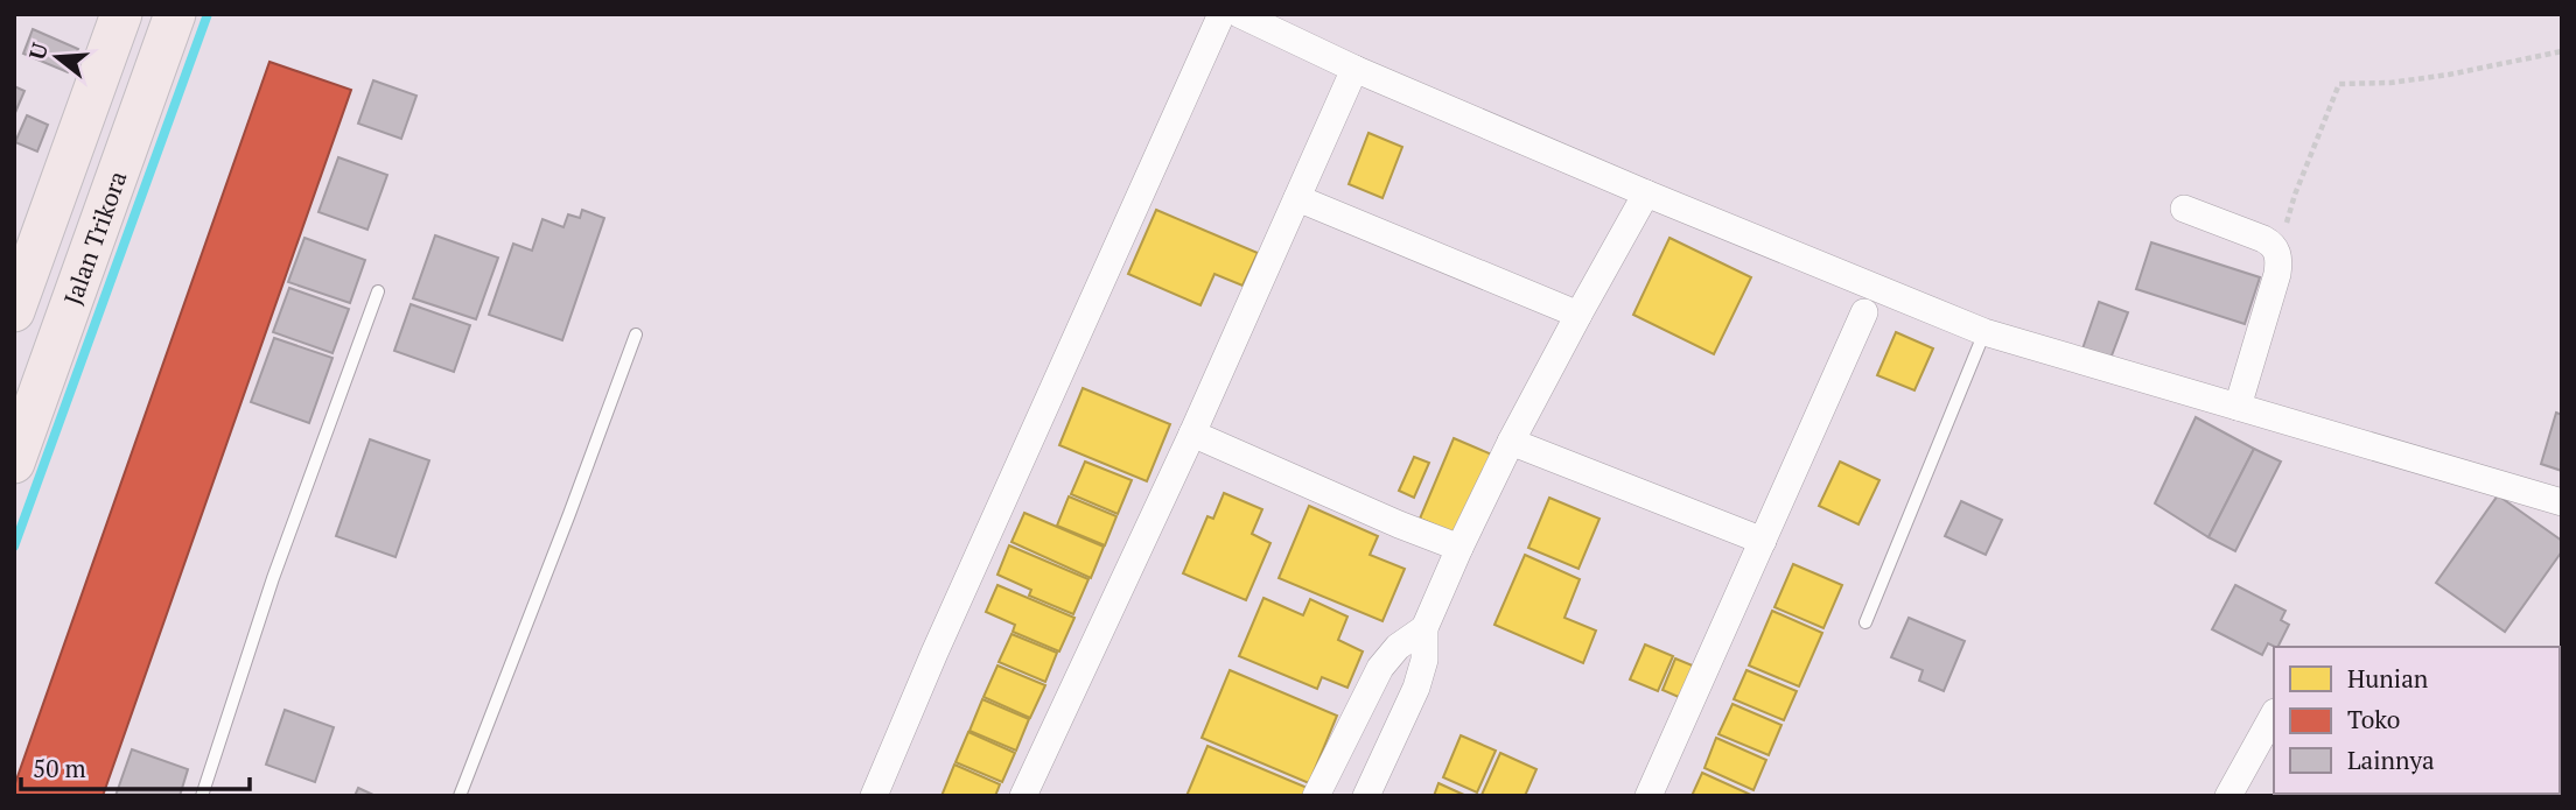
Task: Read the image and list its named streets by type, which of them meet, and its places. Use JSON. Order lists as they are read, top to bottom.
{
  "streets": {
    "main road": ["Jalan Trikora"]
  },
  "legend": ["Hunian", "Toko", "Lainnya"],
  "scale_bar": "50 m",
  "north": "left"
}
